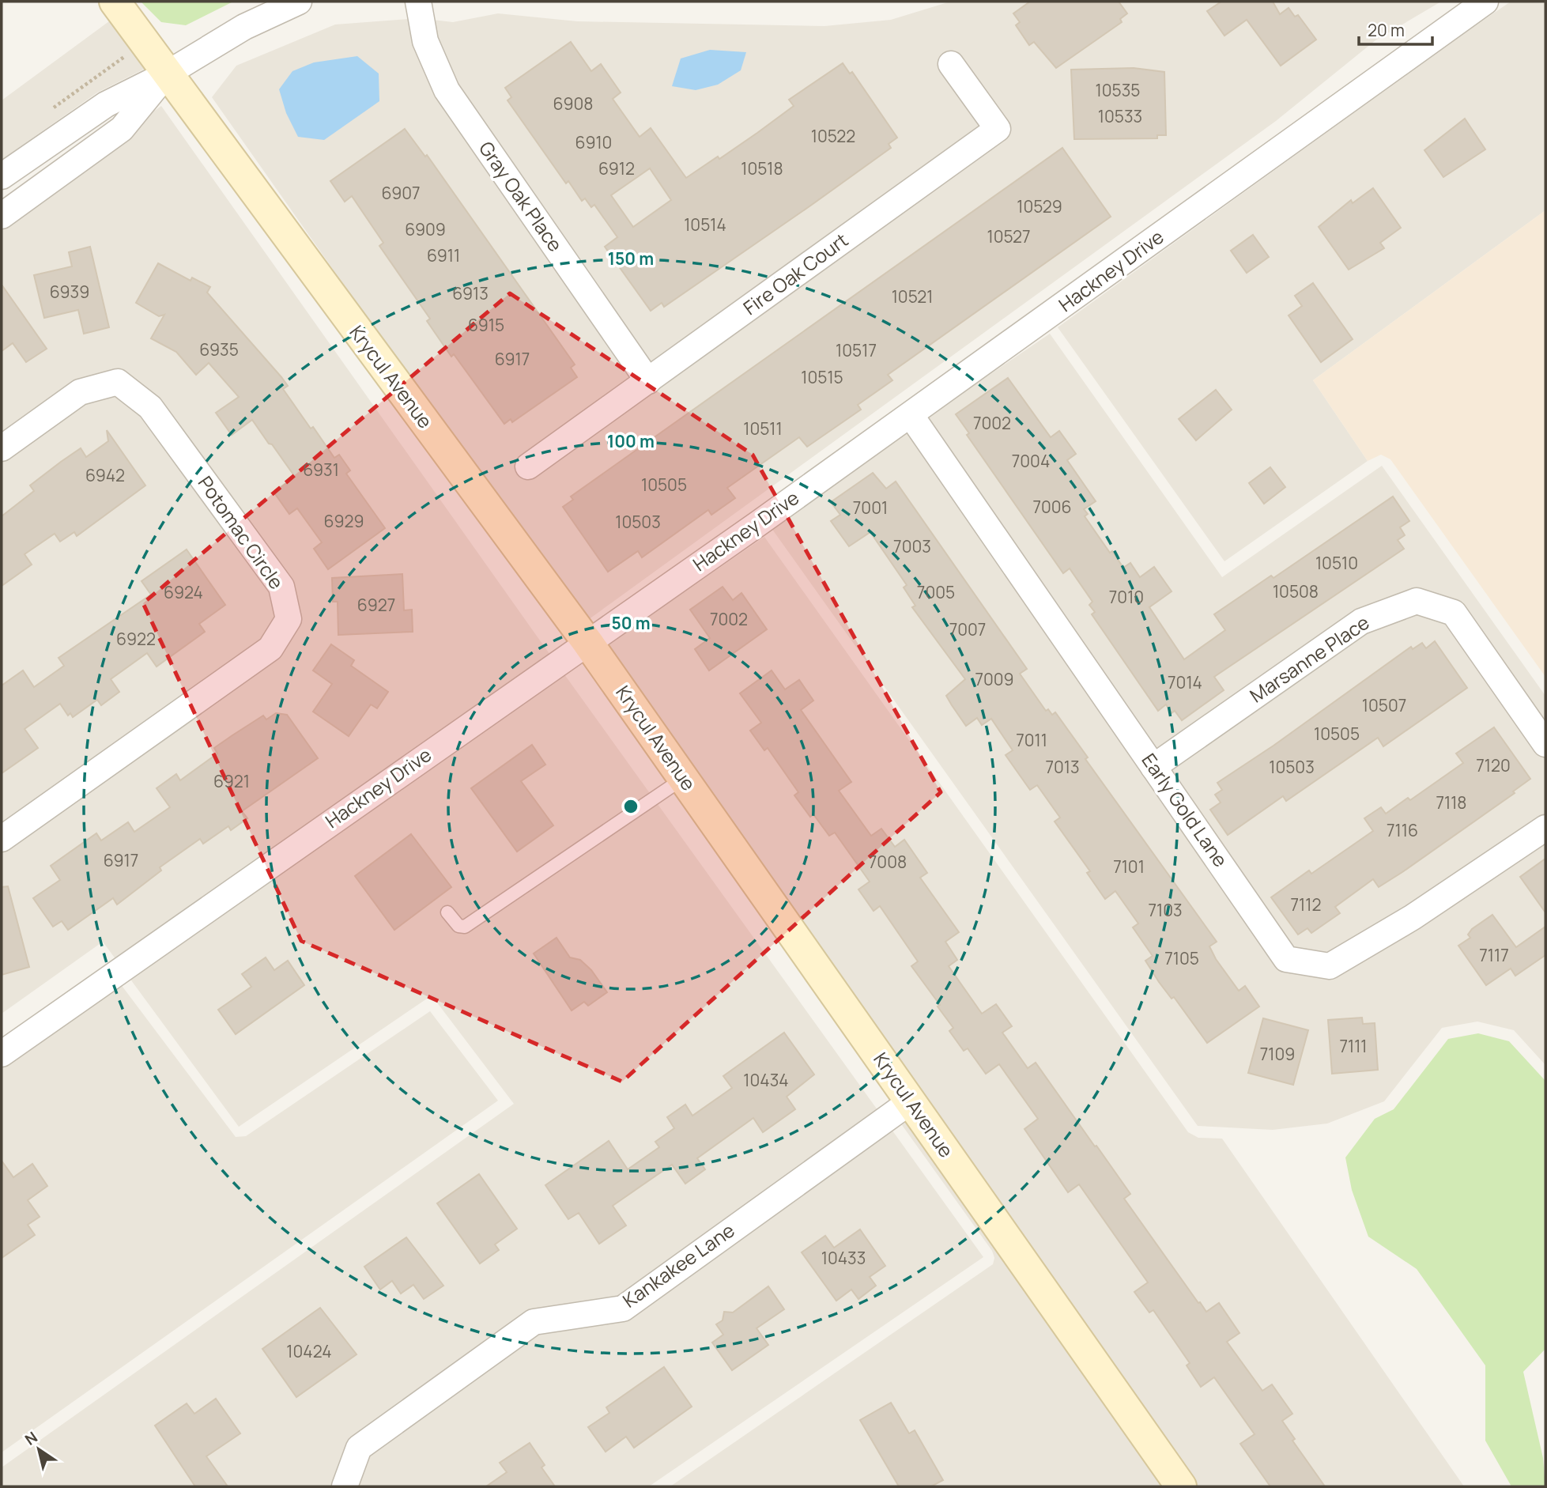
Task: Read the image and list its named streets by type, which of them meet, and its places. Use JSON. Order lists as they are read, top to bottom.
{
  "streets": {
    "street": [
      "Gray Oak Place",
      "Hackney Drive",
      "Fire Oak Court",
      "Krycul Avenue",
      "Potomac Circle",
      "Marsanne Place",
      "Early Gold Lane",
      "Kankakee Lane"
    ]
  },
  "crossings": [
    ["Gray Oak Place", "Fire Oak Court"],
    ["Hackney Drive", "Krycul Avenue"],
    ["Hackney Drive", "Early Gold Lane"],
    ["Krycul Avenue", "Kankakee Lane"],
    ["Marsanne Place", "Early Gold Lane"]
  ],
  "house_numbers": [
    "10535",
    "6908",
    "10533",
    "10522",
    "6910",
    "6912",
    "10518",
    "6907",
    "10529",
    "10514",
    "6909",
    "10527",
    "6911",
    "6939",
    "6913",
    "10521",
    "6915",
    "6935",
    "10517",
    "6917",
    "10515",
    "7002",
    "10511",
    "7004",
    "6931",
    "6942",
    "10505",
    "7006",
    "7001",
    "6929",
    "10503",
    "7003",
    "10510",
    "10508",
    "6924",
    "7005",
    "7010",
    "6927",
    "7002",
    "7007",
    "6922",
    "7009",
    "7014",
    "10507",
    "10505",
    "7011",
    "7120",
    "7013",
    "10503",
    "6921",
    "7118",
    "7116",
    "6917",
    "7008",
    "7101",
    "7112",
    "7103",
    "7117",
    "7105",
    "7111",
    "7109",
    "10434",
    "10433",
    "10424"
  ],
  "scale_bar": "20 m",
  "north": "top left",
  "rings": ["150 m", "100 m", "50 m"]
}
